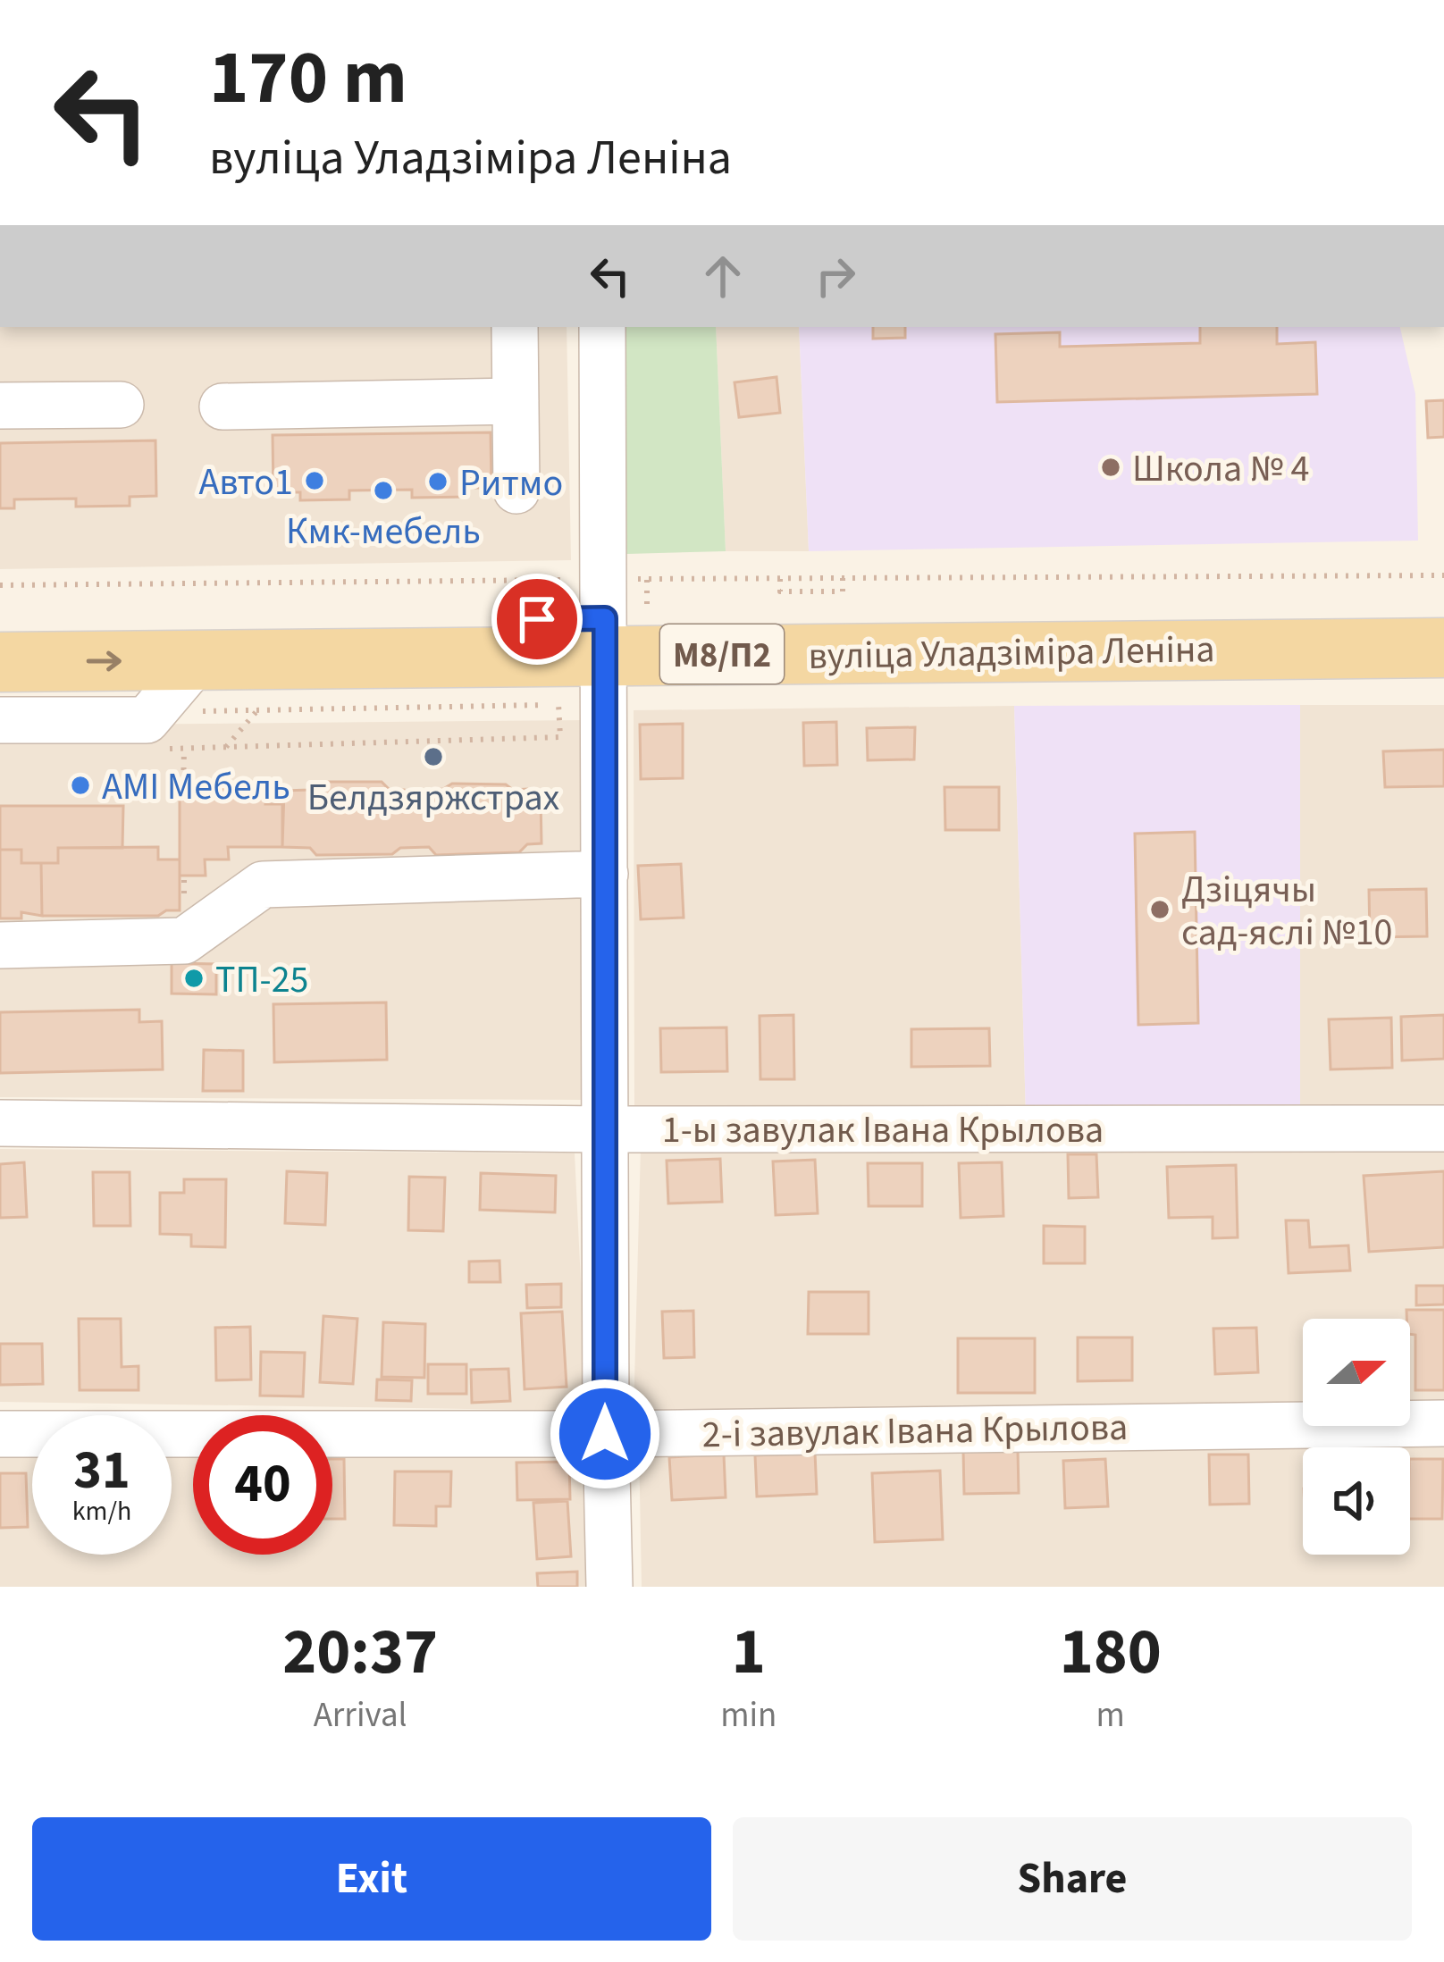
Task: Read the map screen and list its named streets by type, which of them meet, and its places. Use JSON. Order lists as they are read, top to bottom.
{
  "streets": {
    "main road": ["вуліца Уладзіміра Леніна", "М8/П2"],
    "street": ["1-ы завулак Івана Крылова", "2-і завулак Івана Крылова"]
  },
  "places": [
    "Школа № 4",
    "Авто1",
    "Ритмо",
    "Кмк-мебель",
    "Белдзяржстрах",
    "AMI Мебель",
    "Дзіцячы сад-яслі №10",
    "ТП-25"
  ],
  "north": "right",
  "page": {
    "turn": ["170 m", "вуліца Уладзіміра Леніна"],
    "speed": "31 km/h",
    "limit": "40",
    "eta": [
      "20:37",
      "Arrival",
      "1",
      "min",
      "180",
      "m"
    ],
    "buttons": ["Exit", "Share"]
  }
}
